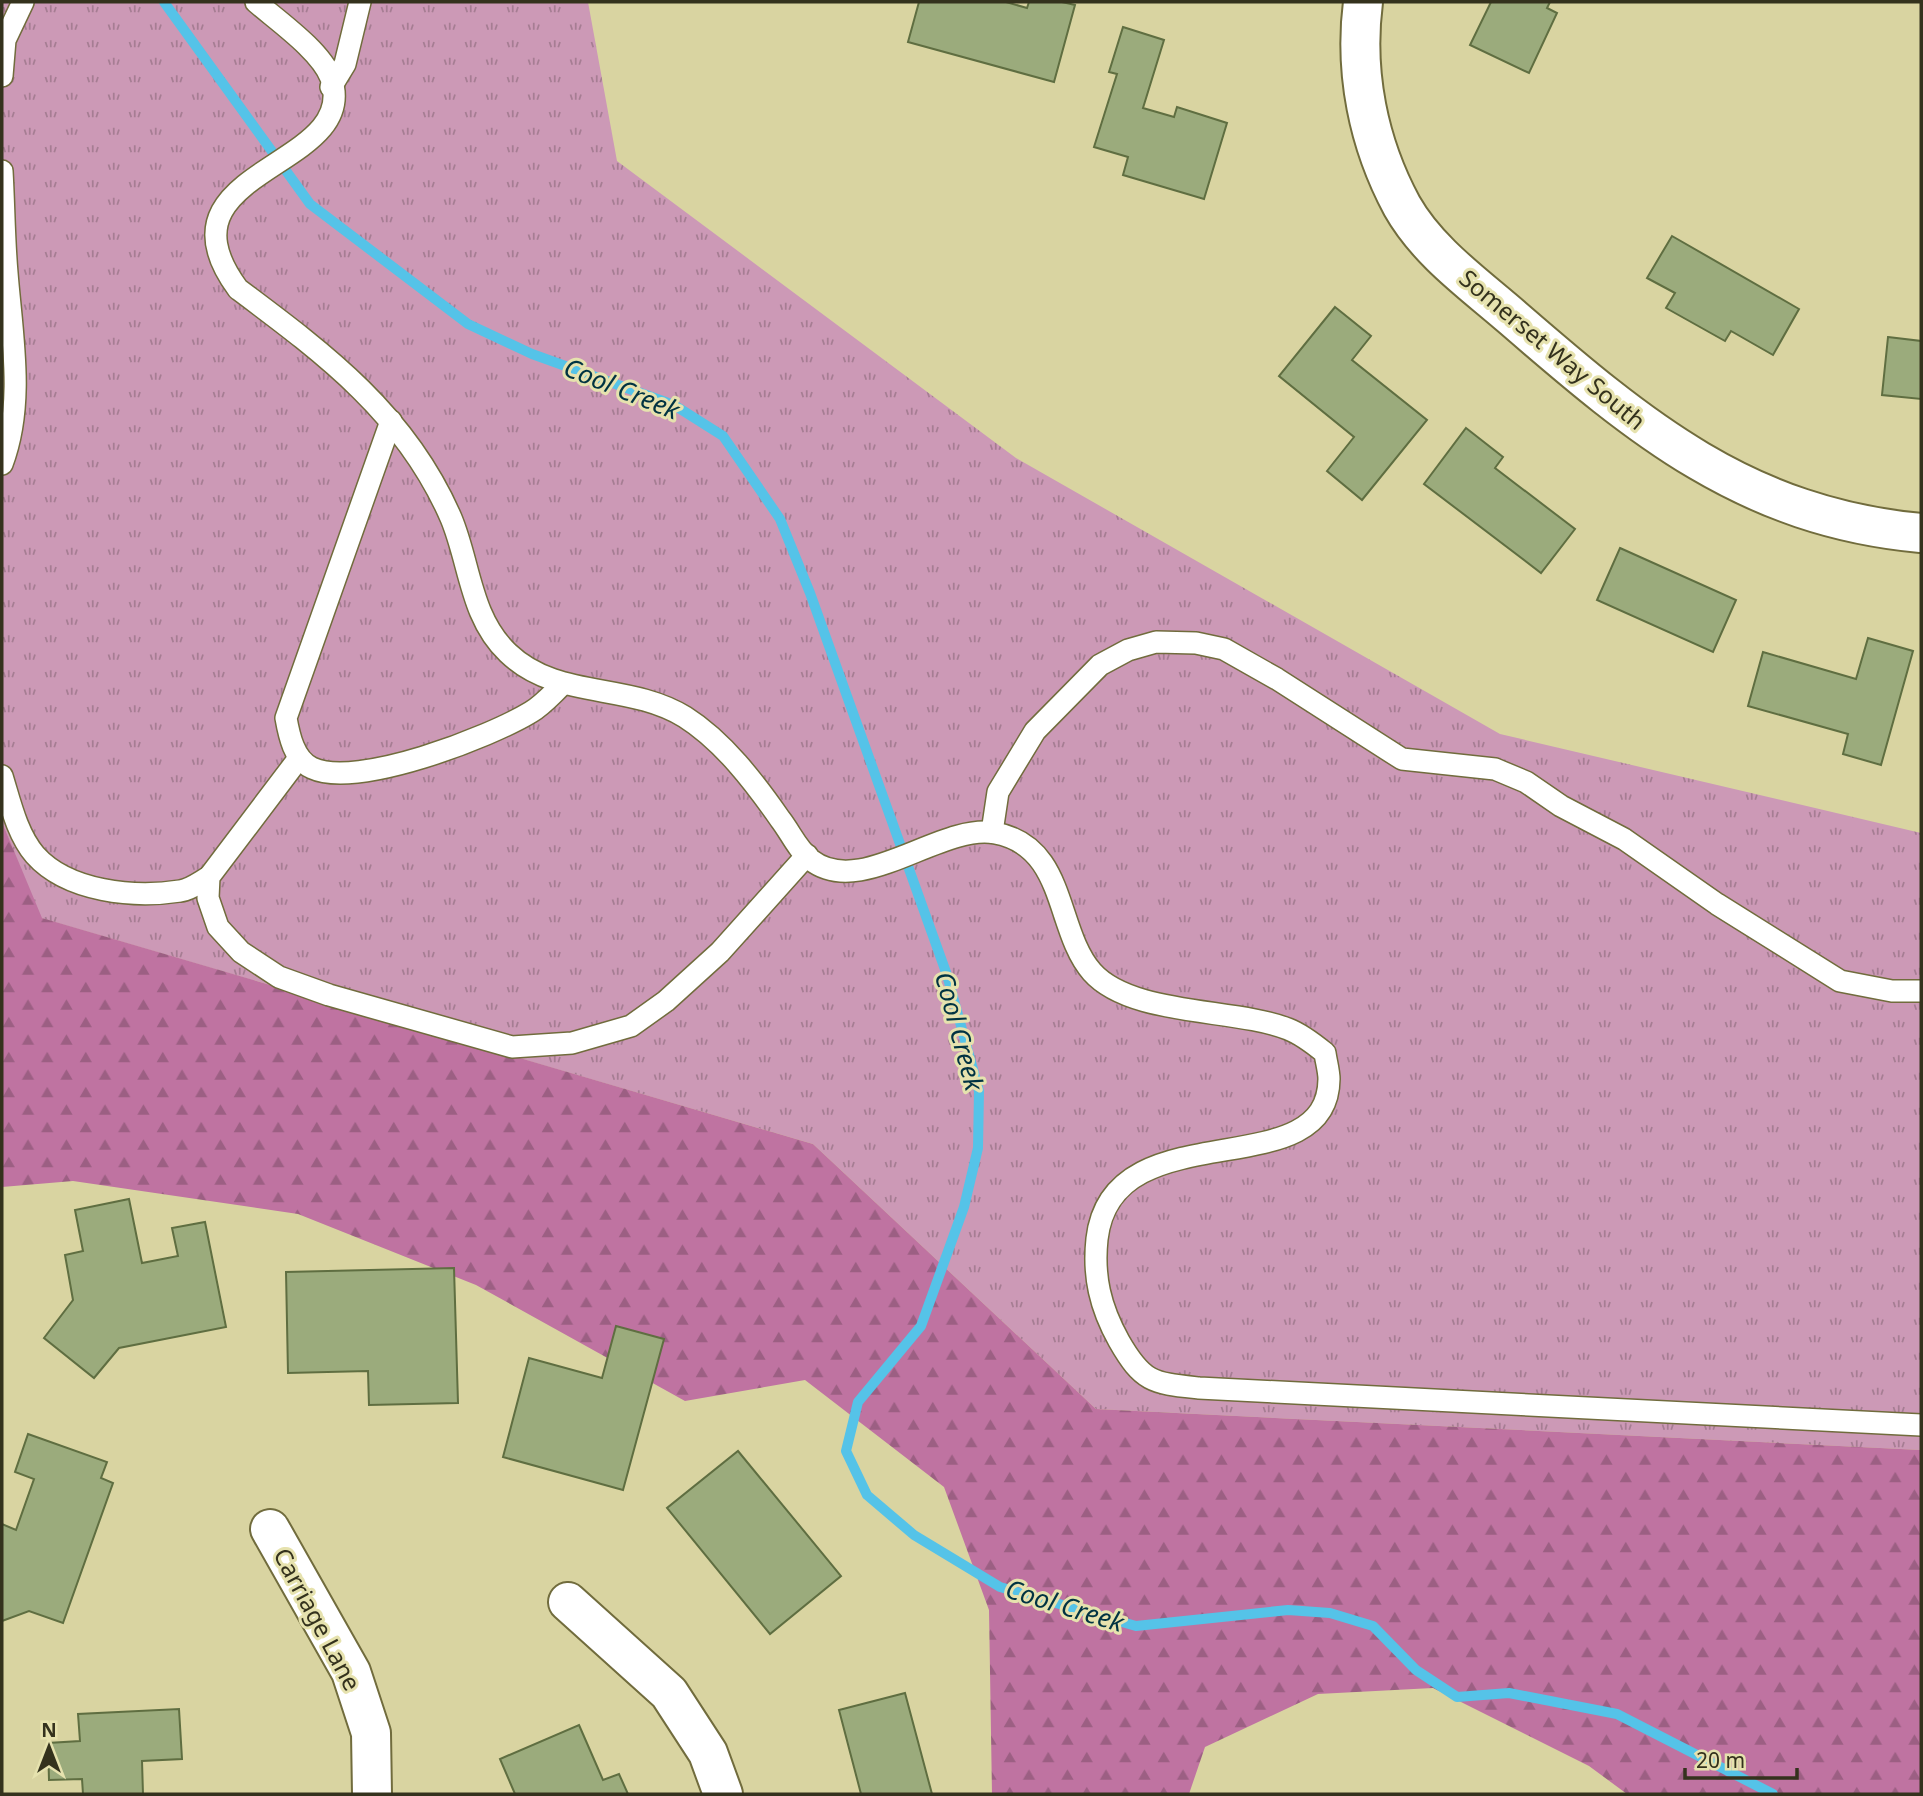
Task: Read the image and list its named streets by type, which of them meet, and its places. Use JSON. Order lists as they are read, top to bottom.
{
  "streets": {
    "street": ["Somerset Way South", "Carriage Lane"]
  },
  "water": ["Cool Creek"],
  "scale_bar": "20 m",
  "north": "top"
}
